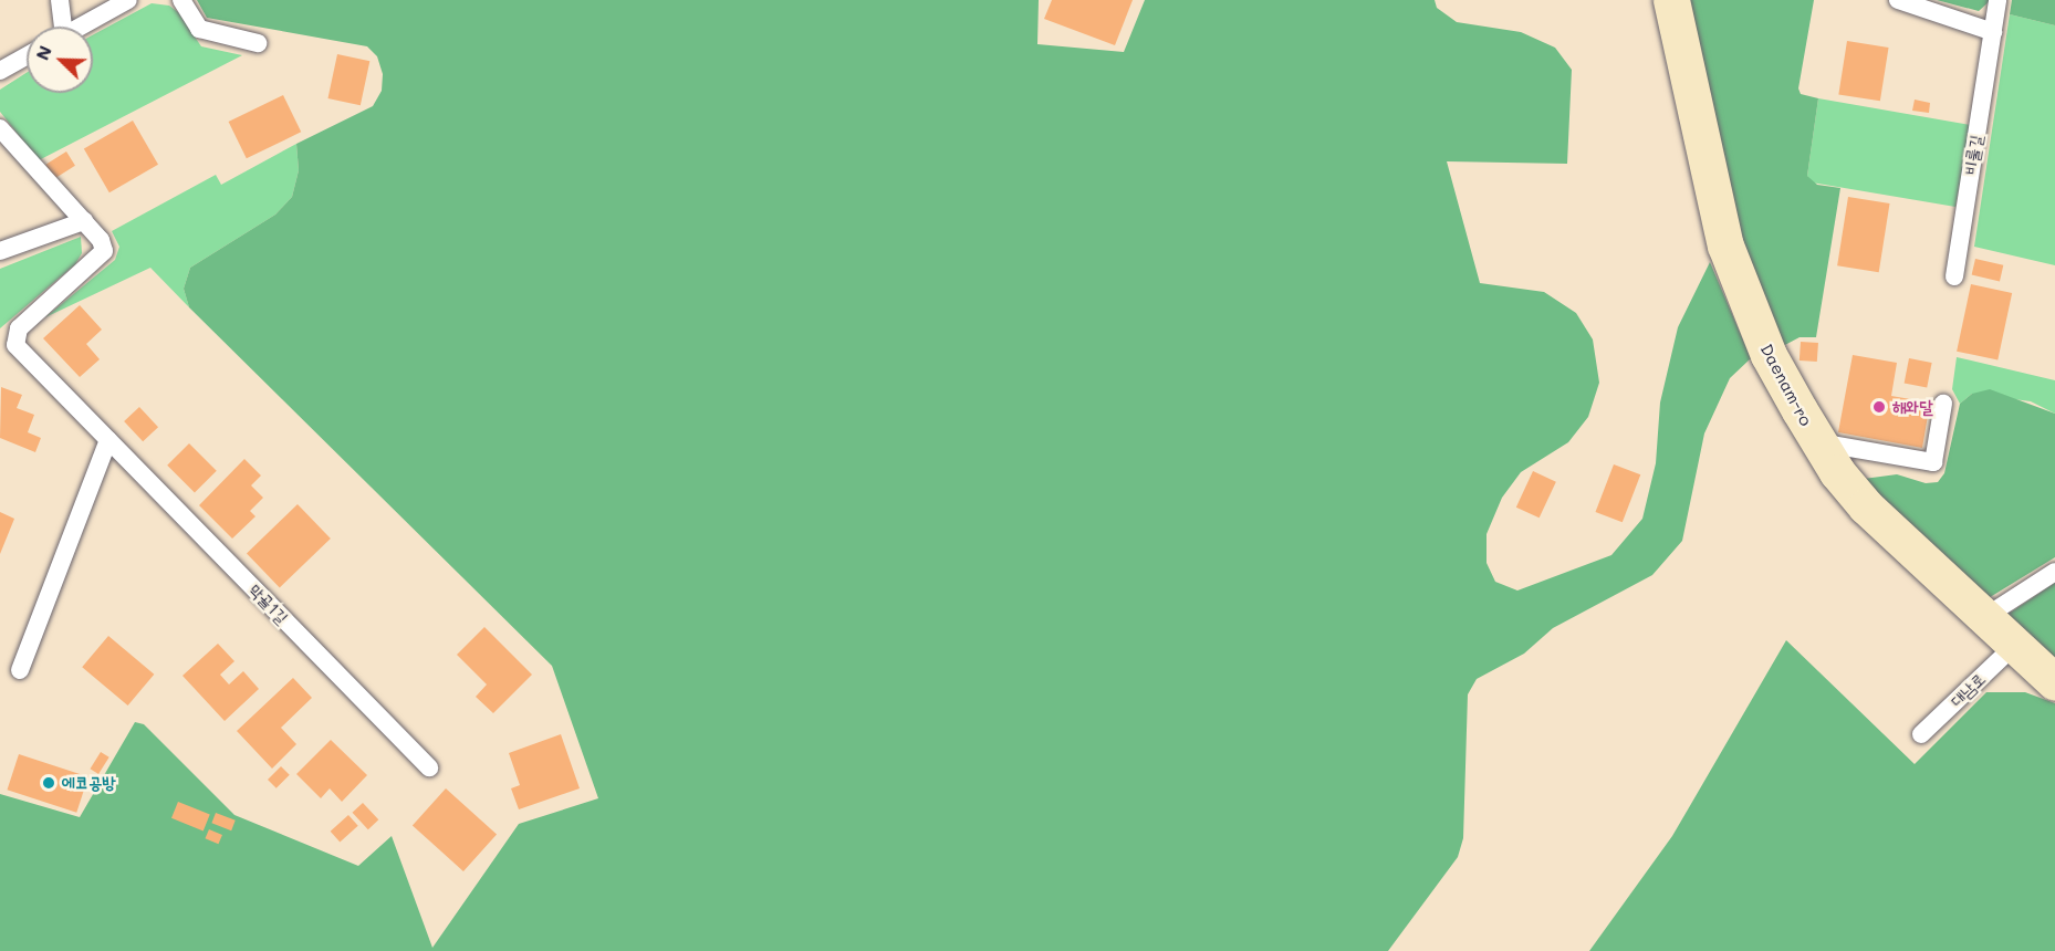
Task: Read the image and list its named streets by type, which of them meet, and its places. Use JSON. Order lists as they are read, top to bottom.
{
  "streets": {
    "street": ["Daenam-ro"],
    "lane": ["비룰길", "막골1길", "대남로"]
  },
  "crossings": [
    ["Daenam-ro", "대남로"]
  ],
  "places": ["해와달", "에코공방"],
  "north": "top left"
}
